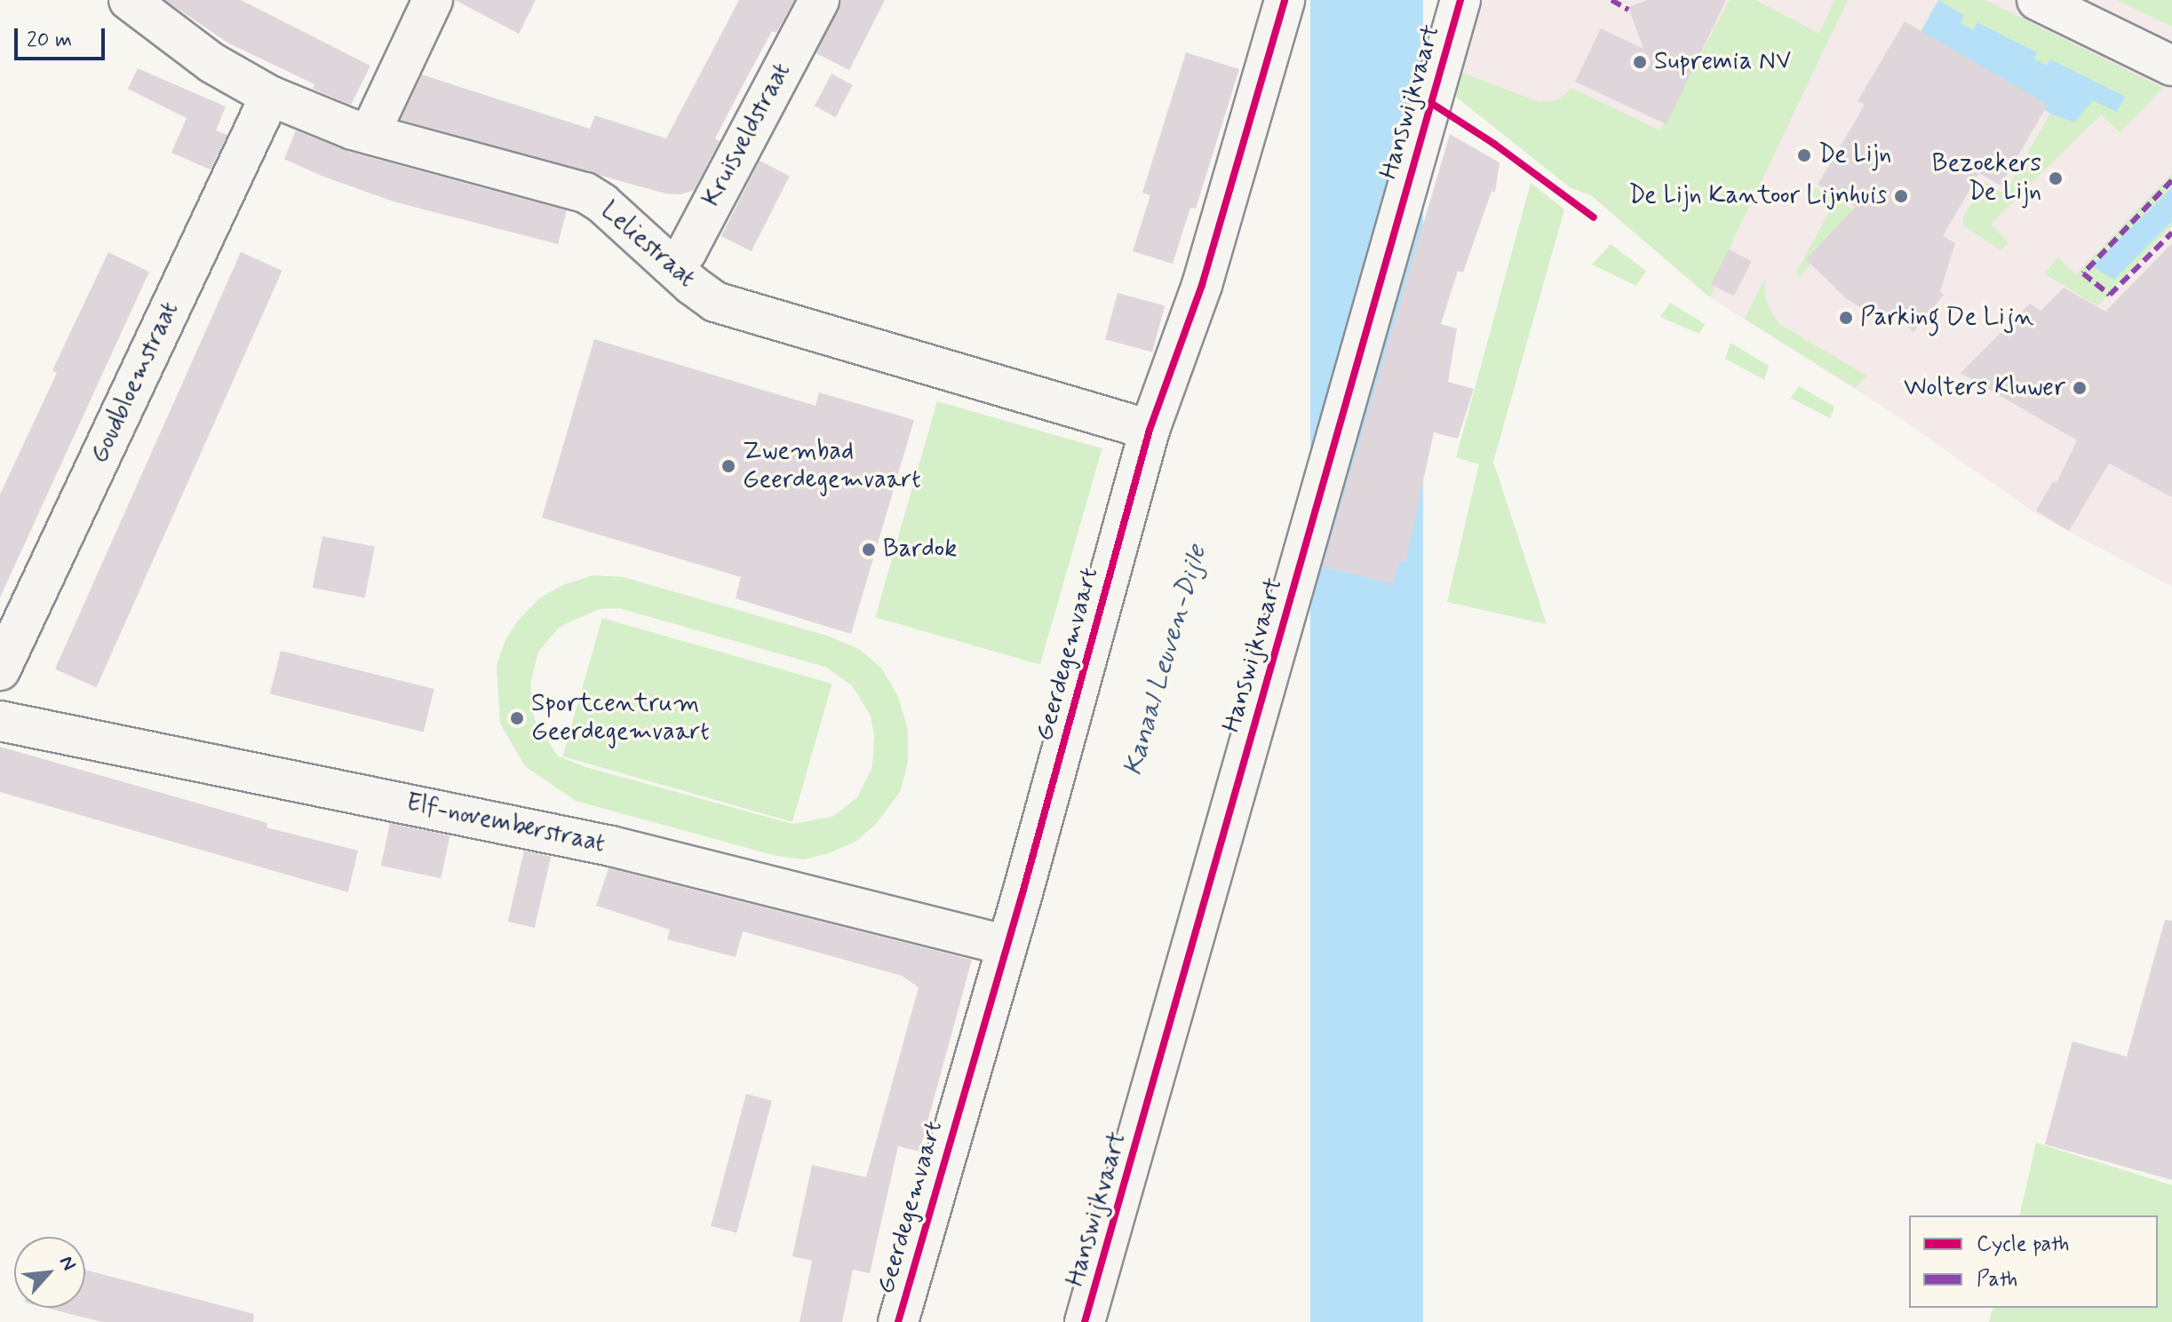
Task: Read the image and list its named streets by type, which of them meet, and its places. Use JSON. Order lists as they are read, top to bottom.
{
  "streets": {
    "street": [
      "Hanswijkvaart",
      "Kruisveldstraat",
      "Leliestraat",
      "Goudbloemstraat",
      "Geerdegemvaart",
      "Elf-novemberstraat"
    ]
  },
  "crossings": [
    ["Kruisveldstraat", "Leliestraat"],
    ["Leliestraat", "Goudbloemstraat"],
    ["Leliestraat", "Geerdegemvaart"],
    ["Geerdegemvaart", "Elf-novemberstraat"]
  ],
  "water": ["Kanaal Leuven-Dijle"],
  "places": [
    "Supremia NV",
    "De Lijn",
    "Bezoekers De Lijn",
    "De Lijn Kantoor Lijnhuis",
    "Parking De Lijn",
    "Wolters Kluwer",
    "Zwembad Geerdegemvaart",
    "Bardok",
    "Sportcentrum Geerdegemvaart"
  ],
  "legend": ["Cycle path", "Path"],
  "scale_bar": "20 m",
  "north": "top right"
}
